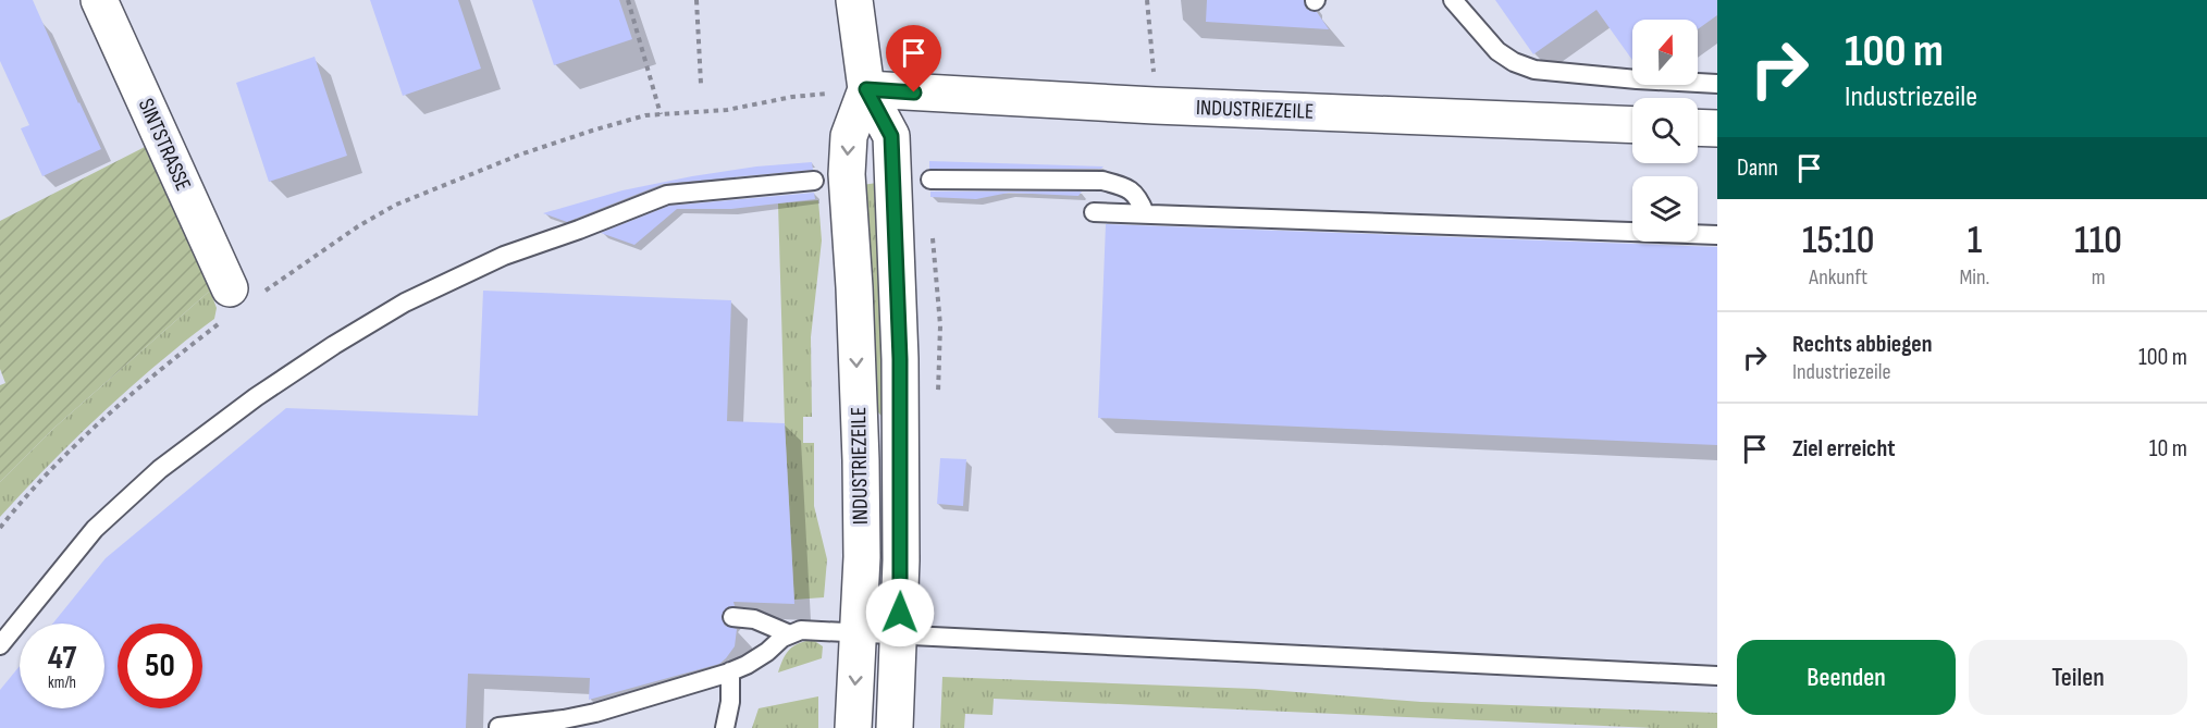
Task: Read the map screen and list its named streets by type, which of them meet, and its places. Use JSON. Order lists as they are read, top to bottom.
{
  "streets": {
    "main road": ["INDUSTRIEZEILE", "SINTSTRASSE"]
  },
  "north": "top",
  "page": {
    "turn": ["100 m", "Industriezeile"],
    "then": "Dann",
    "eta": [
      "15:10",
      "Ankunft",
      "1",
      "Min.",
      "110",
      "m"
    ],
    "list": [
      {
        "name": "Rechts abbiegen",
        "note": "Industriezeile",
        "value": "100 m"
      },
      {
        "name": "Ziel erreicht",
        "value": "10 m"
      }
    ],
    "speed": "47 km/h",
    "limit": "50",
    "buttons": ["Beenden", "Teilen"]
  }
}
